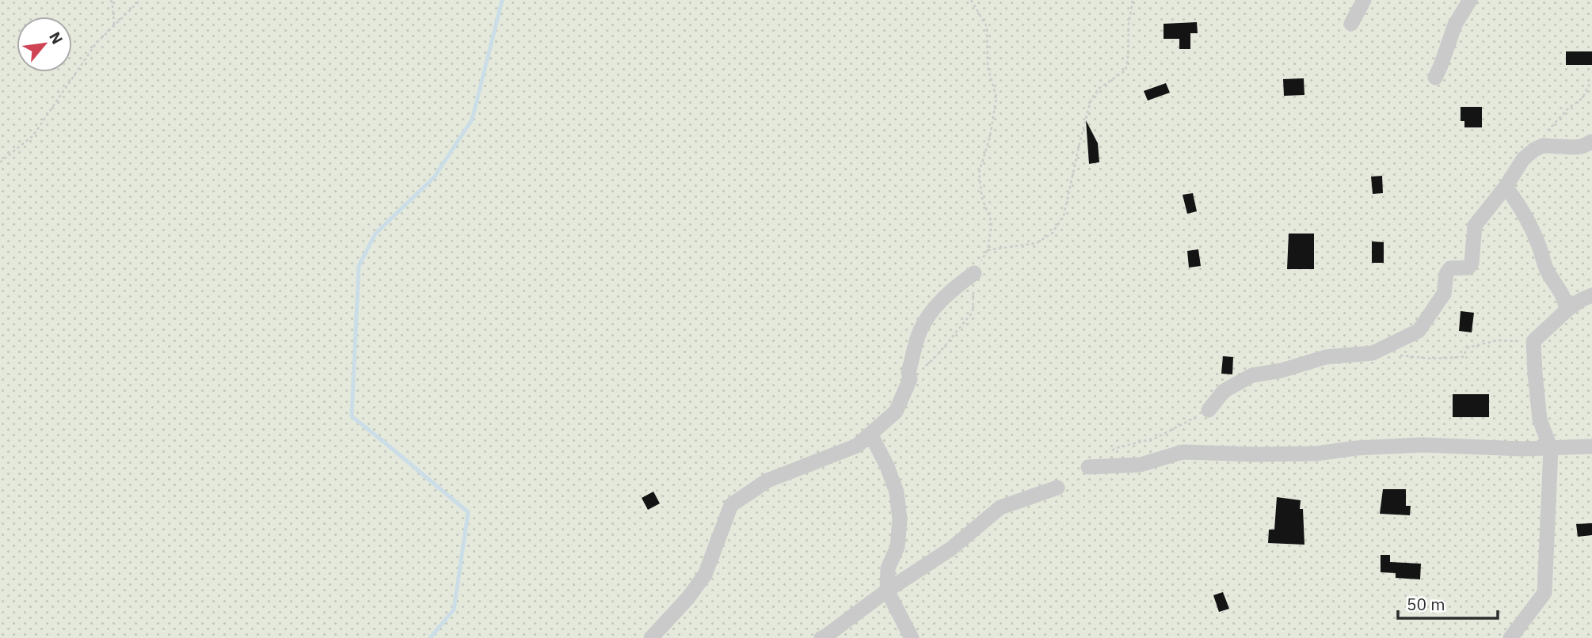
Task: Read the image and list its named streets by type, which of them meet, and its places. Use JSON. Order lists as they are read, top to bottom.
{
  "scale_bar": "50 m",
  "north": "top right"
}
